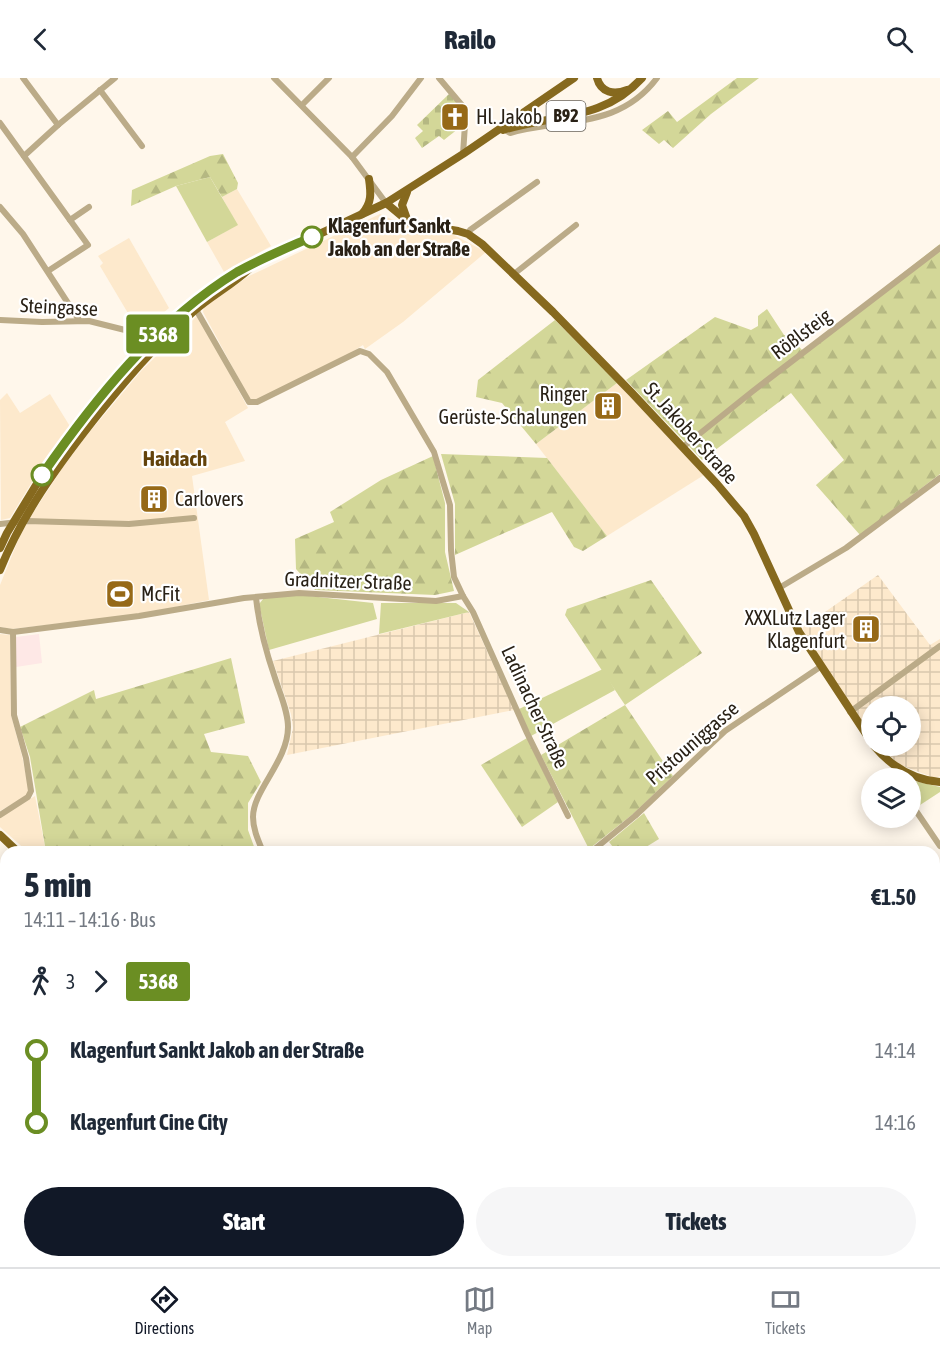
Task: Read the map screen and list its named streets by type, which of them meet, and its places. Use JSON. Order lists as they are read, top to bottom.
{
  "streets": {
    "main road": ["B92", "St. Jakober Straße"],
    "street": [
      "Steingasse",
      "Rößlsteig",
      "Gradnitzer Straße",
      "Ladinacher Straße",
      "Pristouniggasse"
    ]
  },
  "crossings": [
    ["Rößlsteig", "St. Jakober Straße"],
    ["St. Jakober Straße", "Pristouniggasse"],
    ["Gradnitzer Straße", "Ladinacher Straße"]
  ],
  "districts": ["Haidach"],
  "places": {
    "church": ["Hl. Jakob"],
    "other": ["Klagenfurt Sankt Jakob an der Straße"],
    "building": ["Ringer Gerüste-Schalungen", "Carlovers", "XXXLutz Lager Klagenfurt"],
    "sports": ["McFit"]
  },
  "lines": ["bus line 5368"],
  "page": {
    "header": "Railo",
    "on_map": "5368",
    "heading": ["5 min", "14:11 – 14:16 · Bus", "€1.50"],
    "legs": ["3", "5368"],
    "list": [
      {
        "name": "Klagenfurt Sankt Jakob an der Straße",
        "value": "14:14"
      },
      {
        "name": "Klagenfurt Cine City",
        "value": "14:16"
      }
    ],
    "buttons": ["Start", "Tickets"],
    "tabs": ["Directions", "Map", "Tickets"]
  }
}
